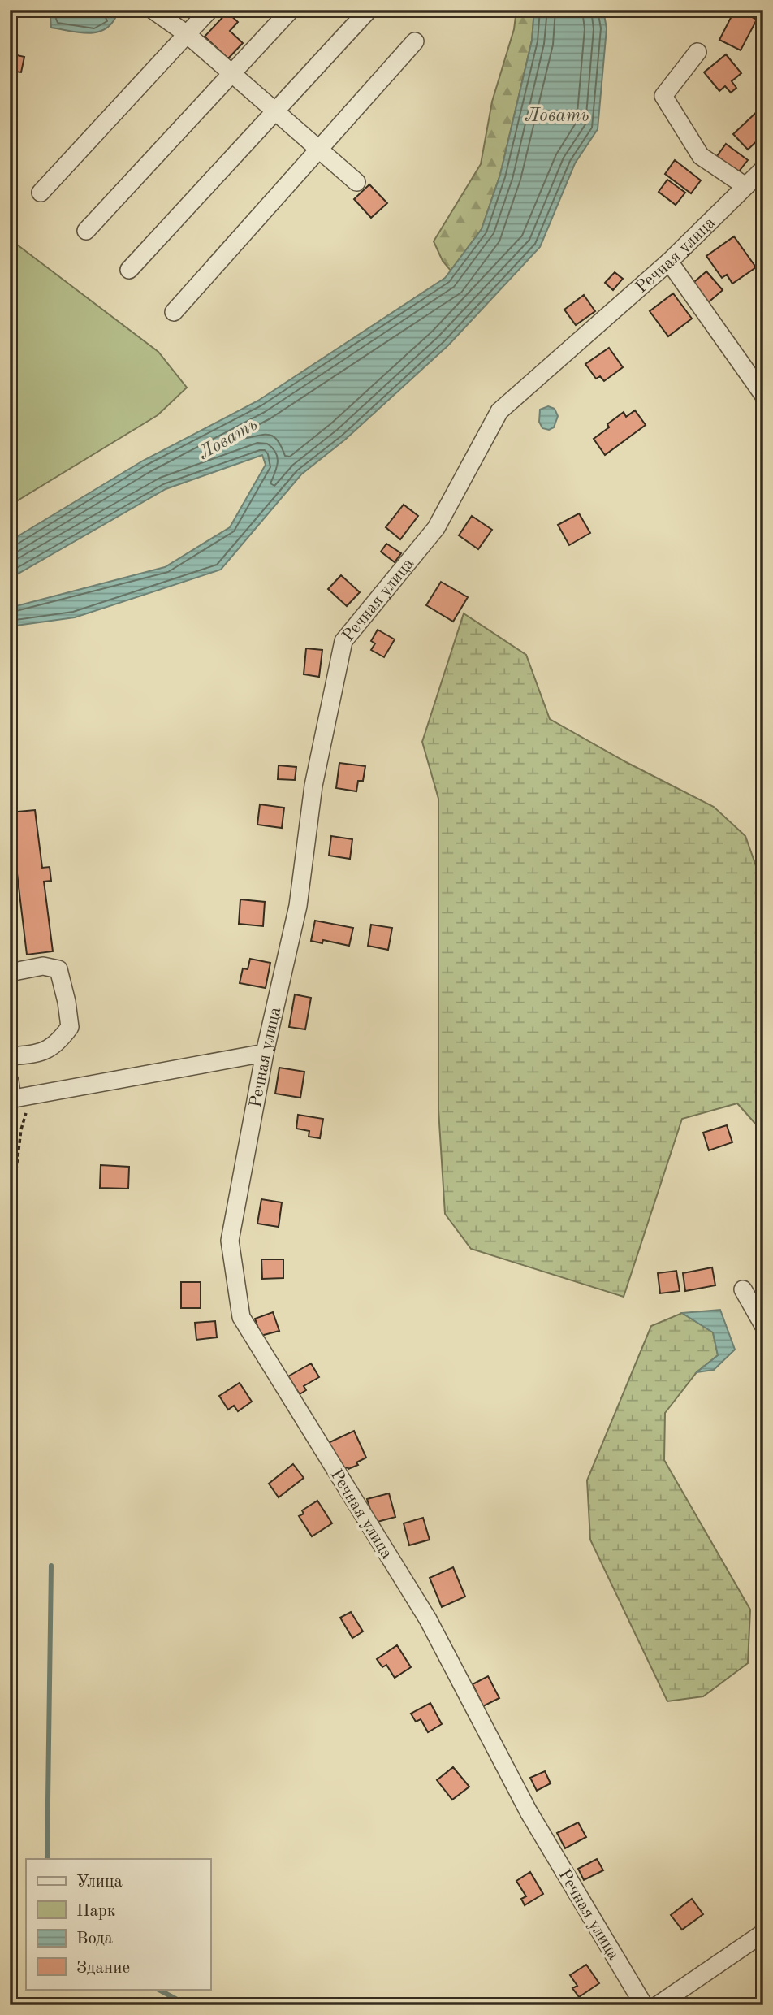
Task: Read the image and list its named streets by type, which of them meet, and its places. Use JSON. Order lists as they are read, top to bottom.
{
  "streets": {
    "street": ["Речная улица"]
  },
  "water": ["Ловать"],
  "legend": [
    "Улица",
    "Парк",
    "Вода",
    "Здание"
  ]
}
